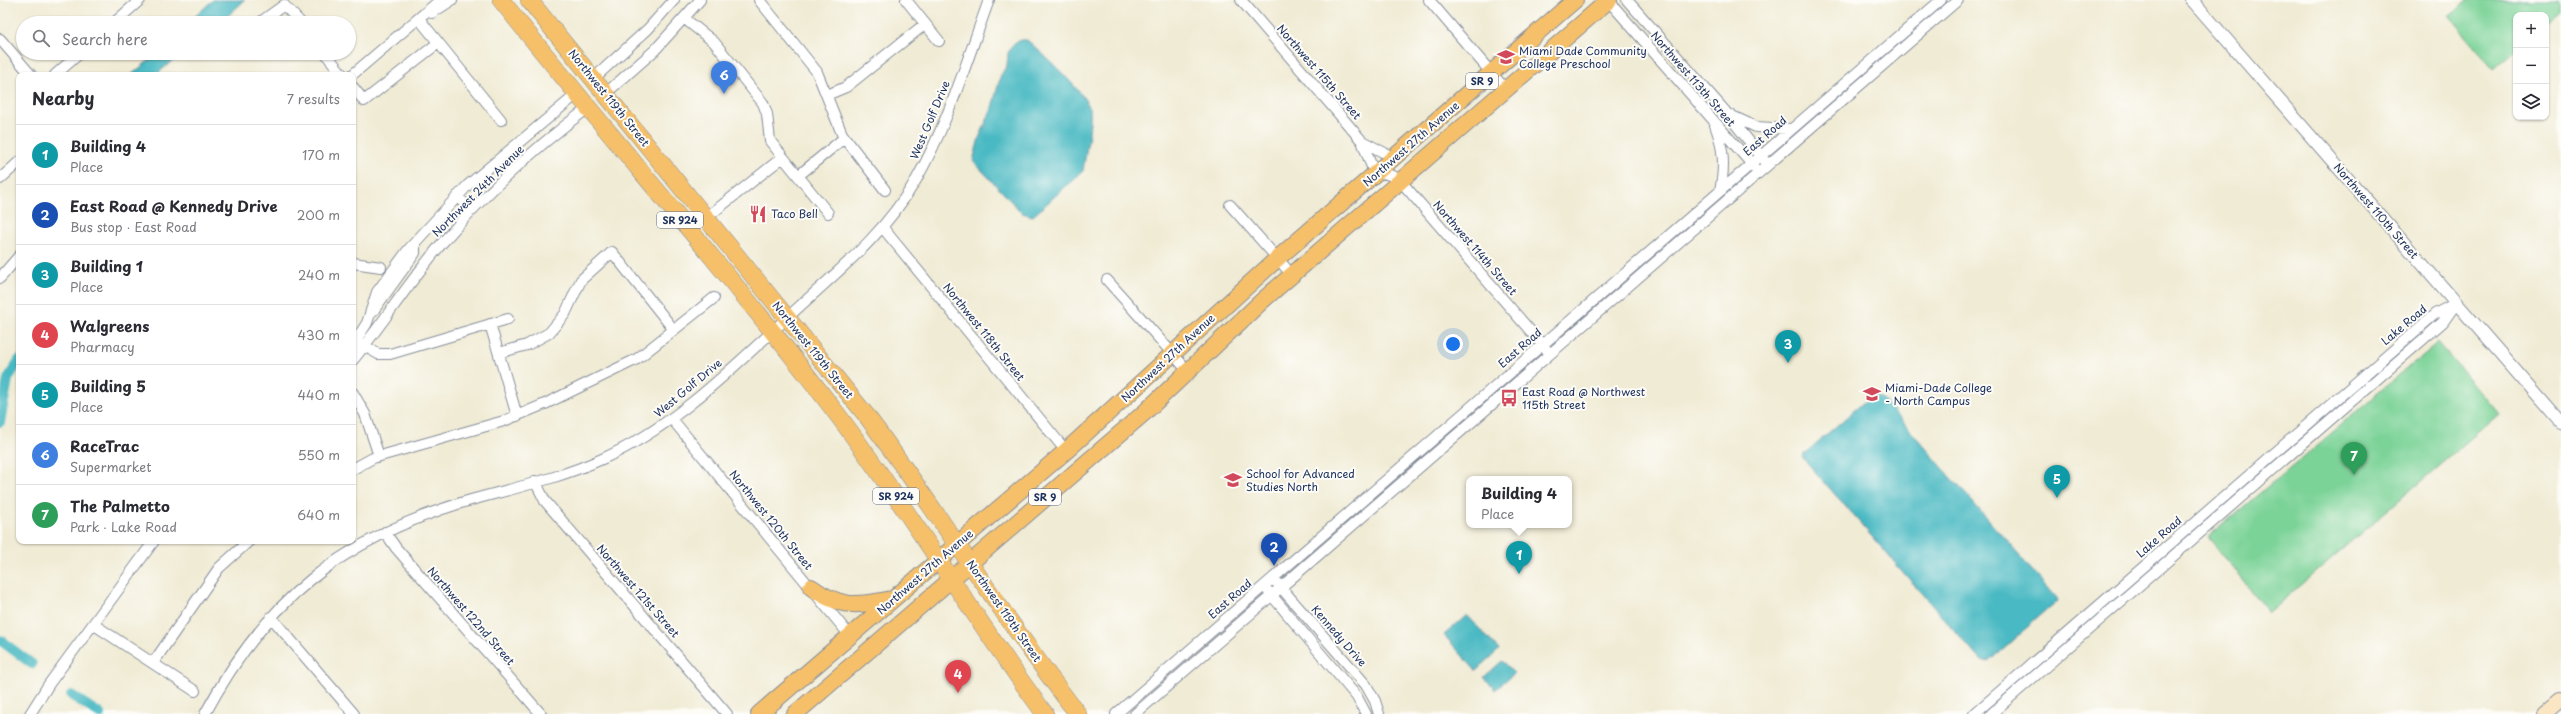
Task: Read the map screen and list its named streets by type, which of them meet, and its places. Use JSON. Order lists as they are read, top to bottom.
{
  "streets": {
    "highway": ["Northwest 119th Street", "SR 924"],
    "main road": ["SR 9", "Northwest 27th Avenue"],
    "street": [
      "Northwest 115th Street",
      "Northwest 113th Street",
      "West Golf Drive",
      "East Road",
      "Northwest 24th Avenue",
      "Northwest 110th Street",
      "Northwest 114th Street",
      "Lake Road",
      "Northwest 118th Street",
      "Northwest 120th Street",
      "Northwest 121st Street",
      "Northwest 122nd Street",
      "Kennedy Drive"
    ]
  },
  "crossings": [
    ["Northwest 115th Street", "Northwest 27th Avenue"],
    ["Northwest 115th Street", "Northwest 114th Street"],
    ["Northwest 113th Street", "East Road"],
    ["Northwest 113th Street", "Northwest 27th Avenue"],
    ["Northwest 119th Street", "West Golf Drive"],
    ["Northwest 119th Street", "Northwest 27th Avenue"],
    ["Northwest 119th Street", "Northwest 24th Avenue"],
    ["West Golf Drive", "Northwest 118th Street"],
    ["West Golf Drive", "Northwest 120th Street"],
    ["West Golf Drive", "Northwest 121st Street"],
    ["West Golf Drive", "Northwest 122nd Street"],
    ["East Road", "Northwest 114th Street"],
    ["East Road", "Kennedy Drive"],
    ["Northwest 27th Avenue", "Northwest 114th Street"],
    ["Northwest 27th Avenue", "Northwest 118th Street"],
    ["Northwest 27th Avenue", "Northwest 120th Street"],
    ["Northwest 110th Street", "Lake Road"]
  ],
  "places": {
    "school or university": ["Miami Dade Community College Preschool", "Miami-Dade College - North Campus", "School for Advanced Studies North"],
    "restaurant": ["Taco Bell"],
    "bus stop": ["East Road @ Northwest 115th Street"]
  },
  "page": {
    "map_buttons": ["+", "−"],
    "search": "Search here",
    "pins": [
      "6",
      "3",
      "7",
      "5",
      "2",
      "1",
      "4"
    ],
    "heading": ["Nearby", "7 results"],
    "list": [
      {
        "mark": "1",
        "name": "Building 4",
        "note": "Place",
        "value": "170 m"
      },
      {
        "mark": "2",
        "name": "East Road @ Kennedy Drive",
        "note": "Bus stop · East Road",
        "value": "200 m"
      },
      {
        "mark": "3",
        "name": "Building 1",
        "note": "Place",
        "value": "240 m"
      },
      {
        "mark": "4",
        "name": "Walgreens",
        "note": "Pharmacy",
        "value": "430 m"
      },
      {
        "mark": "5",
        "name": "Building 5",
        "note": "Place",
        "value": "440 m"
      },
      {
        "mark": "6",
        "name": "RaceTrac",
        "note": "Supermarket",
        "value": "550 m"
      },
      {
        "mark": "7",
        "name": "The Palmetto",
        "note": "Park · Lake Road",
        "value": "640 m"
      }
    ],
    "popup": ["Building 4", "Place"]
  }
}
